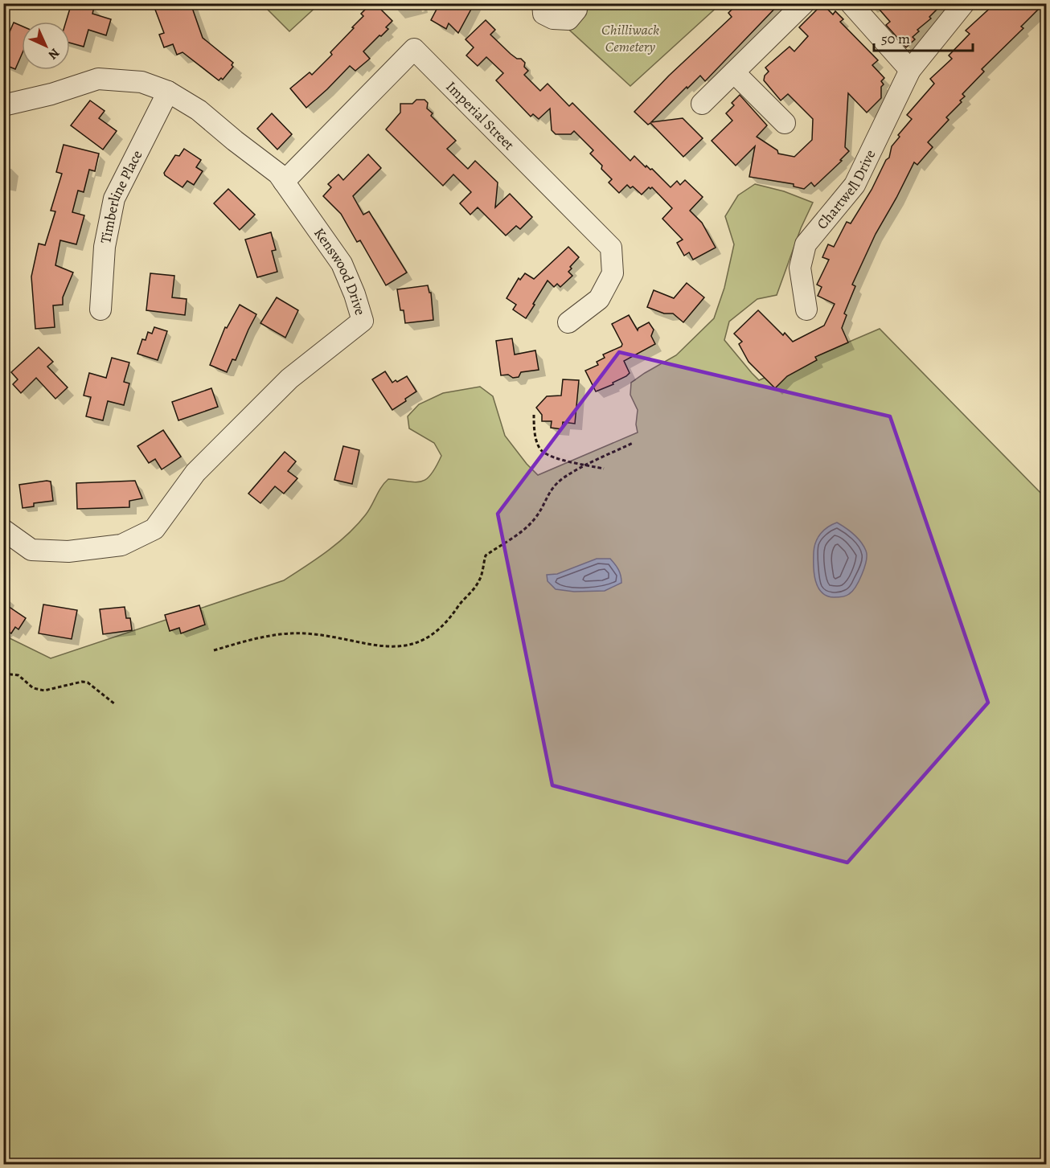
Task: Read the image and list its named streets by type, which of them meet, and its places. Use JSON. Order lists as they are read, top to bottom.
{
  "streets": {
    "street": [
      "Imperial Street",
      "Chartwell Drive",
      "Timberline Place",
      "Kenswood Drive"
    ]
  },
  "crossings": [
    ["Imperial Street", "Kenswood Drive"],
    ["Timberline Place", "Kenswood Drive"]
  ],
  "parks": ["Chilliwack Cemetery"],
  "scale_bar": "50 m",
  "north": "bottom right"
}
